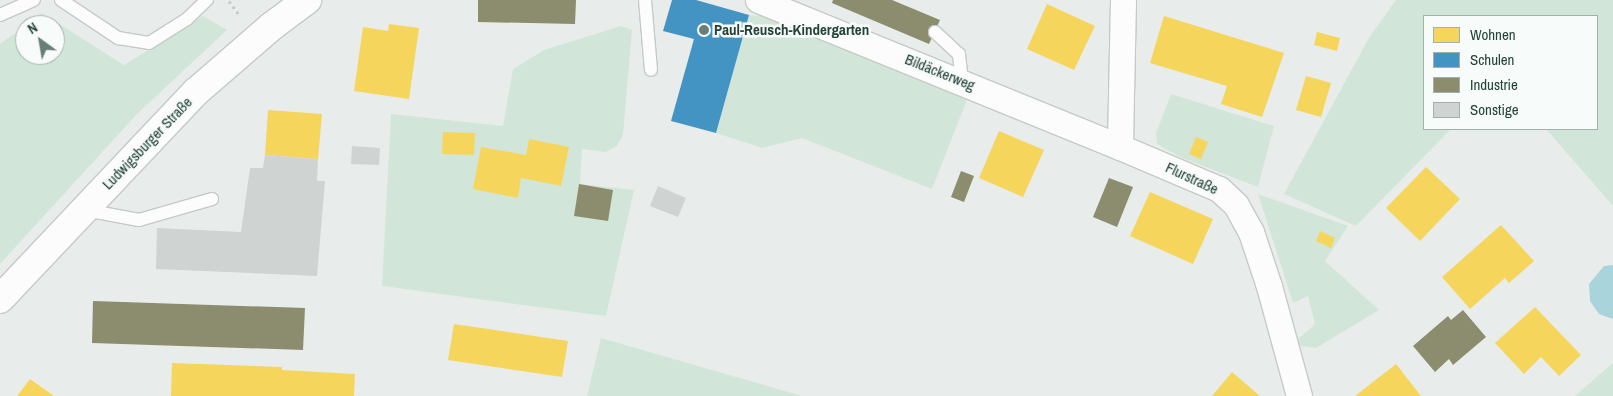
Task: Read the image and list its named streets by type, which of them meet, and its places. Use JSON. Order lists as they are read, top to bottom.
{
  "streets": {
    "street": ["Bildäckerweg", "Ludwigsburger Straße", "Flurstraße"]
  },
  "crossings": [
    ["Bildäckerweg", "Flurstraße"]
  ],
  "places": ["Paul-Reusch-Kindergarten"],
  "legend": [
    "Wohnen",
    "Schulen",
    "Industrie",
    "Sonstige"
  ],
  "north": "top left"
}
